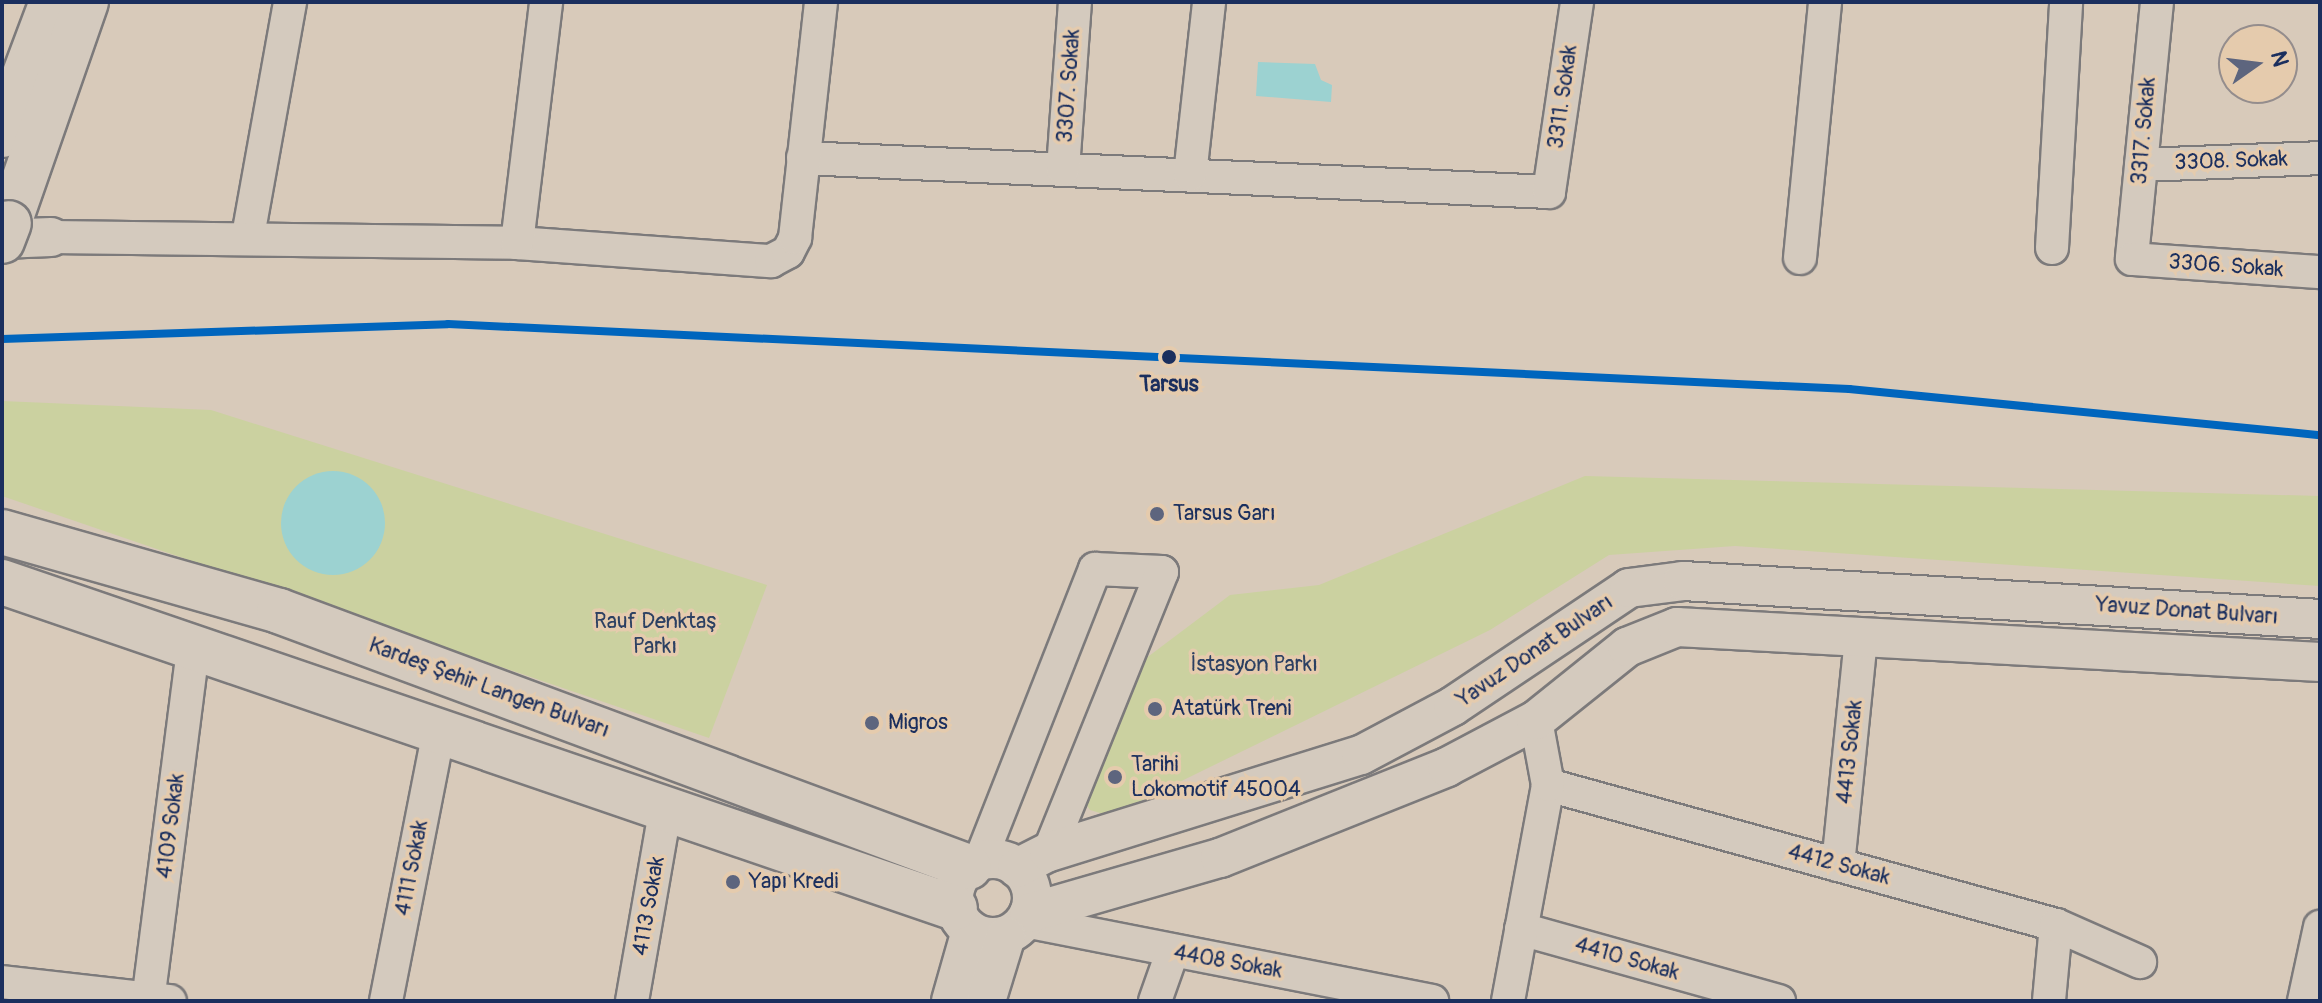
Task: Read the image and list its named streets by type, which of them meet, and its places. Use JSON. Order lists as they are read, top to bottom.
{
  "streets": {
    "main road": ["Kardeş Şehir Langen Bulvarı"],
    "street": [
      "3307. Sokak",
      "3311. Sokak",
      "3317. Sokak",
      "3308. Sokak",
      "3306. Sokak",
      "Yavuz Donat Bulvarı",
      "4413 Sokak",
      "4109 Sokak",
      "4412 Sokak",
      "4111 Sokak",
      "4113 Sokak",
      "4410 Sokak",
      "4408 Sokak"
    ]
  },
  "crossings": [
    ["3317. Sokak", "3308. Sokak"],
    ["3317. Sokak", "3306. Sokak"],
    ["Yavuz Donat Bulvarı", "4413 Sokak"],
    ["Yavuz Donat Bulvarı", "4408 Sokak"],
    ["4413 Sokak", "4412 Sokak"]
  ],
  "parks": ["Rauf Denktaş Parkı", "İstasyon Parkı"],
  "places": [
    "Tarsus",
    "Tarsus Garı",
    "Atatürk Treni",
    "Migros",
    "Tarihi Lokomotif 45004",
    "Yapı Kredi"
  ],
  "north": "right"
}
